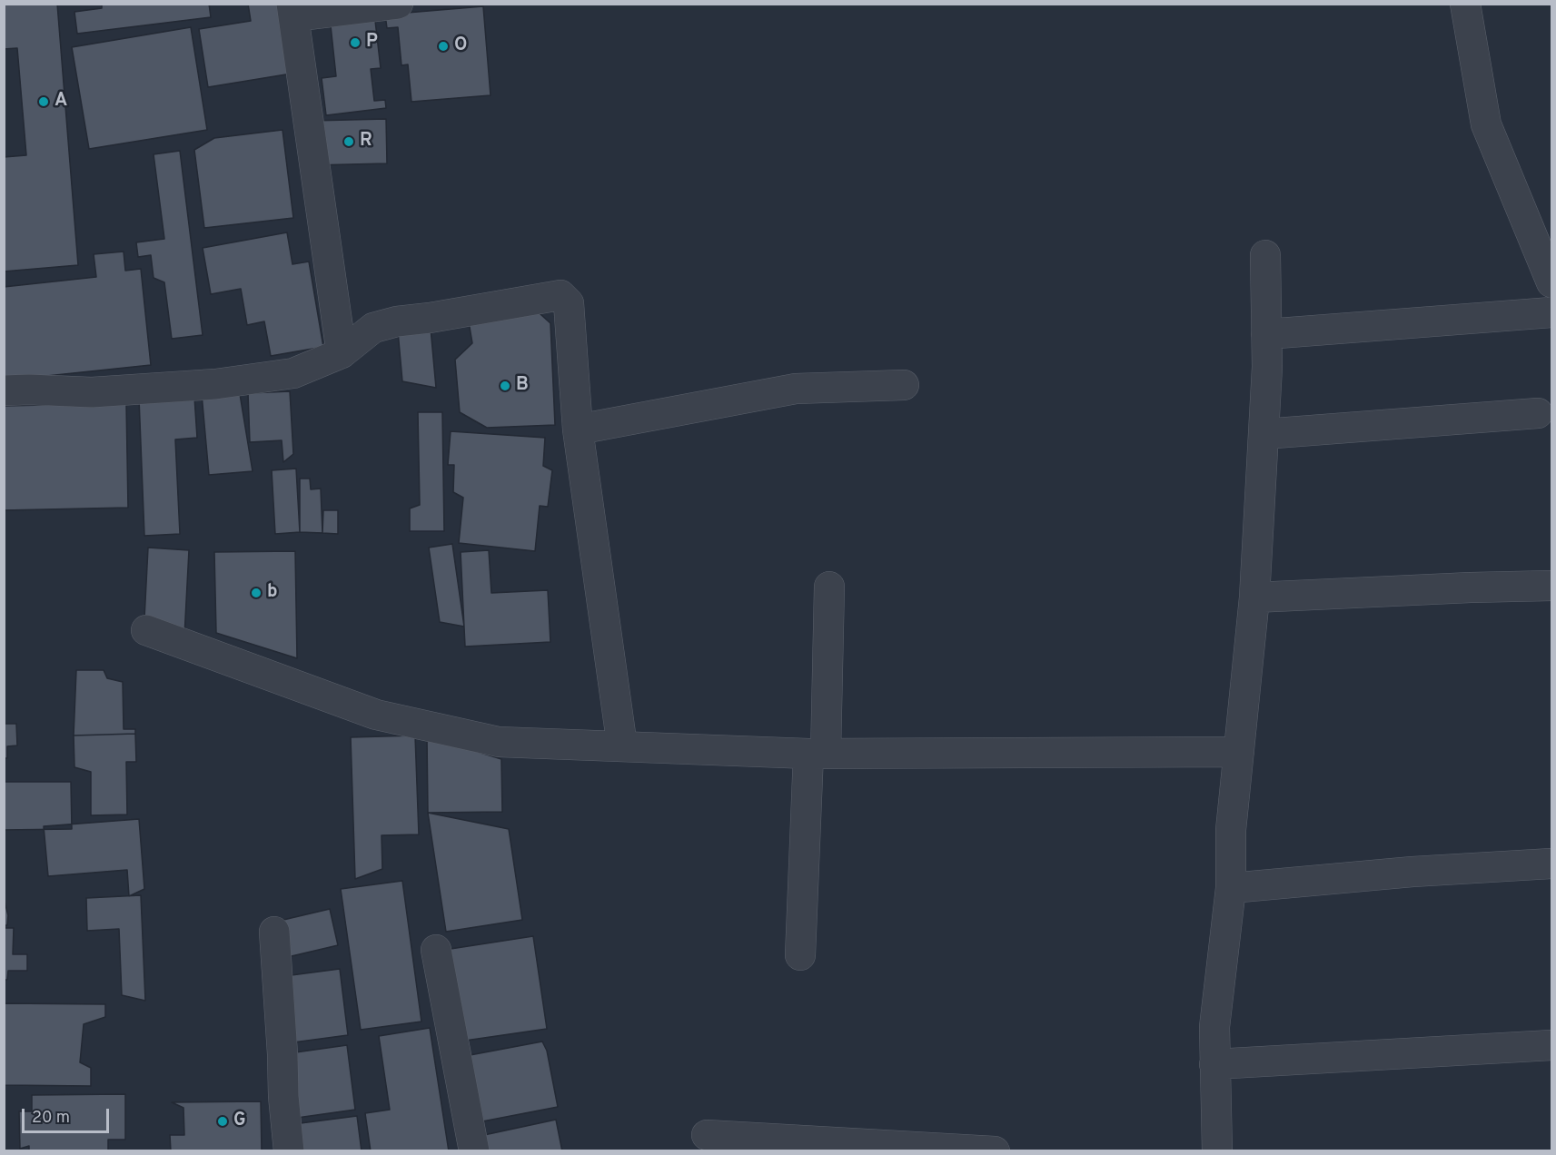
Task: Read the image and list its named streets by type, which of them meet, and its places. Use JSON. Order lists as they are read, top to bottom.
{
  "places": [
    "P",
    "O",
    "A",
    "R",
    "B",
    "b",
    "G"
  ],
  "scale_bar": "20 m"
}
